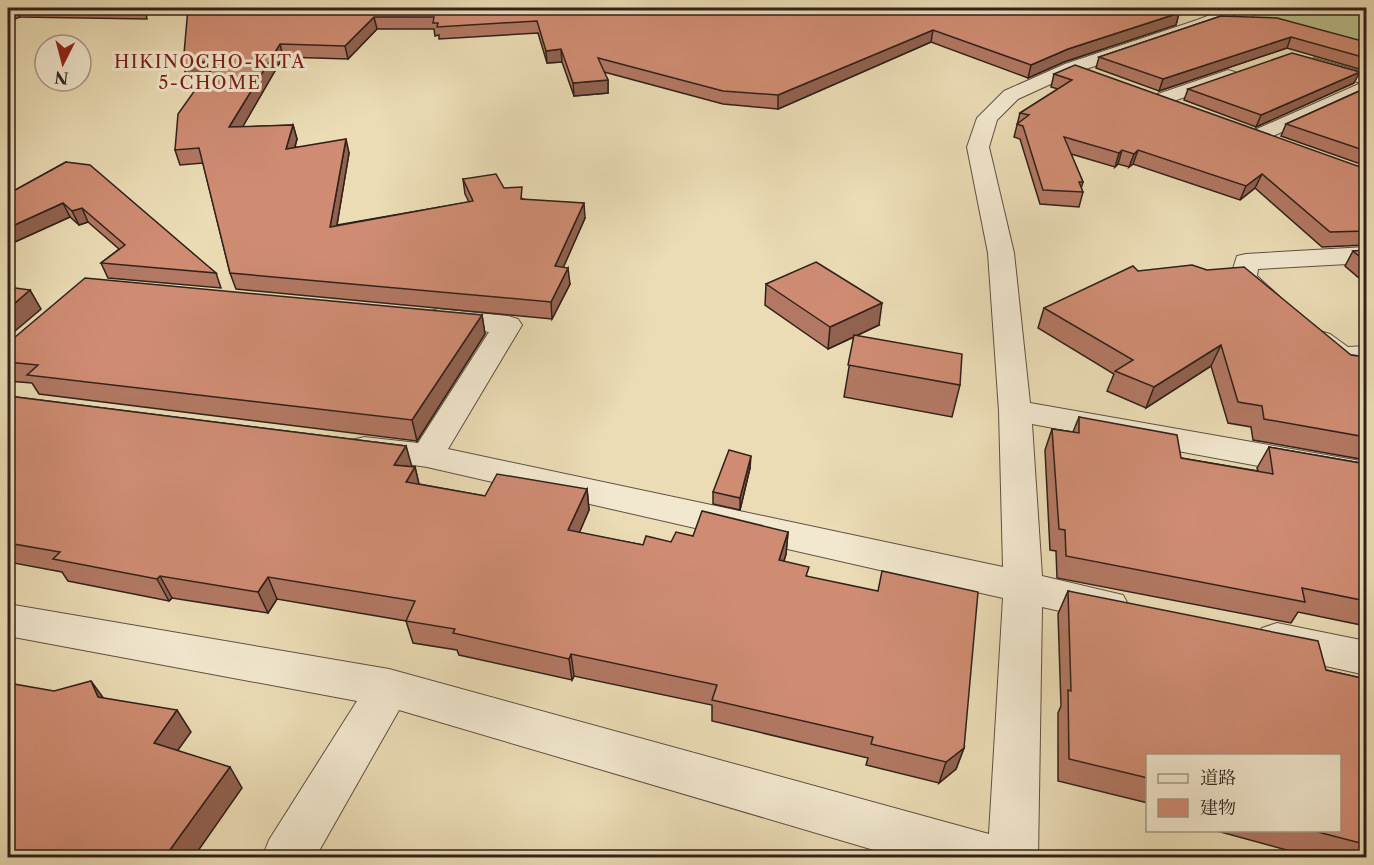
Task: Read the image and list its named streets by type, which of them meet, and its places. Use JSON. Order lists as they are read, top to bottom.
{
  "districts": ["HIKINOCHO-KITA 5-CHOME"],
  "legend": ["道路", "建物"],
  "north": "bottom"
}
